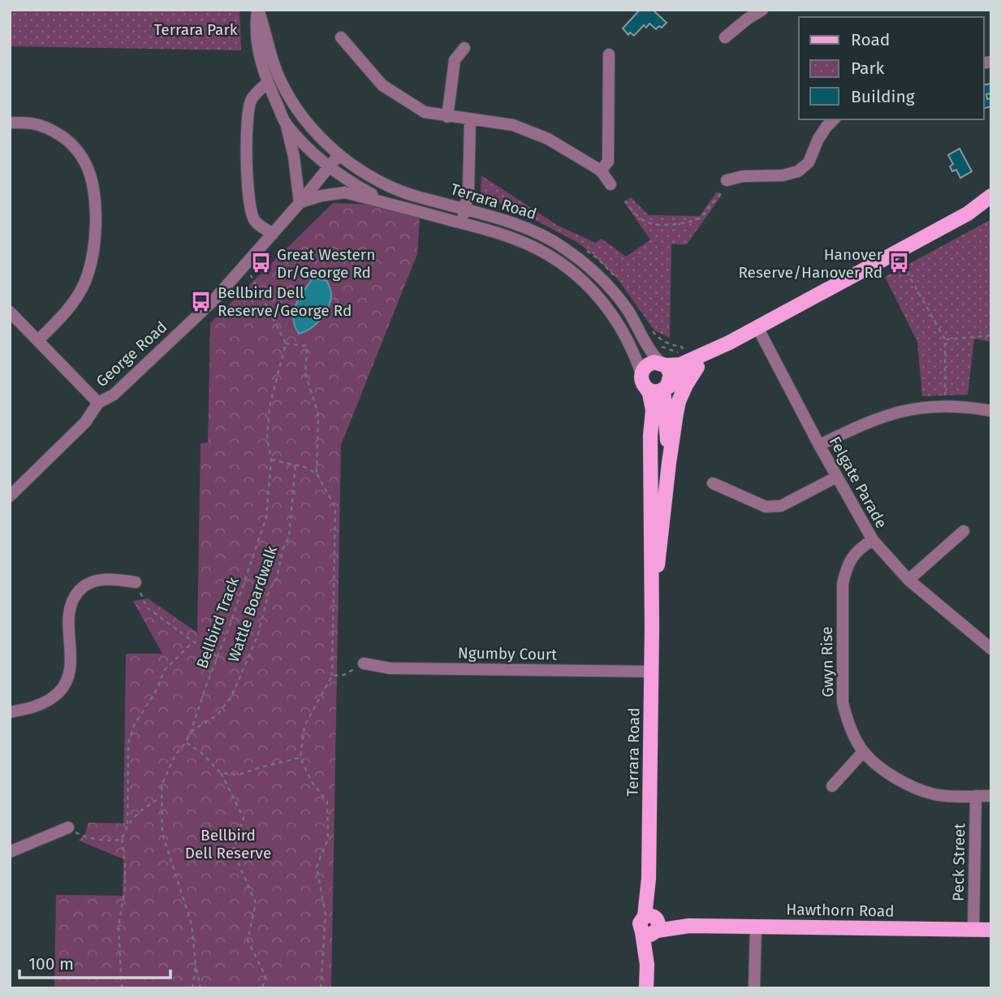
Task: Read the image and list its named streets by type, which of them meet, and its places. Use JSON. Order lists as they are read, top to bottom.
{
  "streets": {
    "main road": ["Terrara Road", "Hawthorn Road"],
    "street": [
      "George Road",
      "Felgate Parade",
      "Ngumby Court",
      "Gwyn Rise",
      "Peck Street"
    ],
    "path": ["Wattle Boardwalk", "Bellbird Track"]
  },
  "crossings": [
    ["Terrara Road", "George Road"],
    ["Terrara Road", "Ngumby Court"],
    ["Terrara Road", "Hawthorn Road"],
    ["Felgate Parade", "Gwyn Rise"],
    ["Wattle Boardwalk", "Bellbird Track"],
    ["Gwyn Rise", "Peck Street"],
    ["Peck Street", "Hawthorn Road"]
  ],
  "parks": ["Terrara Park", "Bellbird Dell Reserve"],
  "places": {
    "bus stop": ["Great Western Dr/George Rd", "Hanover Reserve/Hanover Rd", "Bellbird Dell Reserve/George Rd"]
  },
  "legend": ["Road", "Park", "Building"],
  "scale_bar": "100 m"
}
